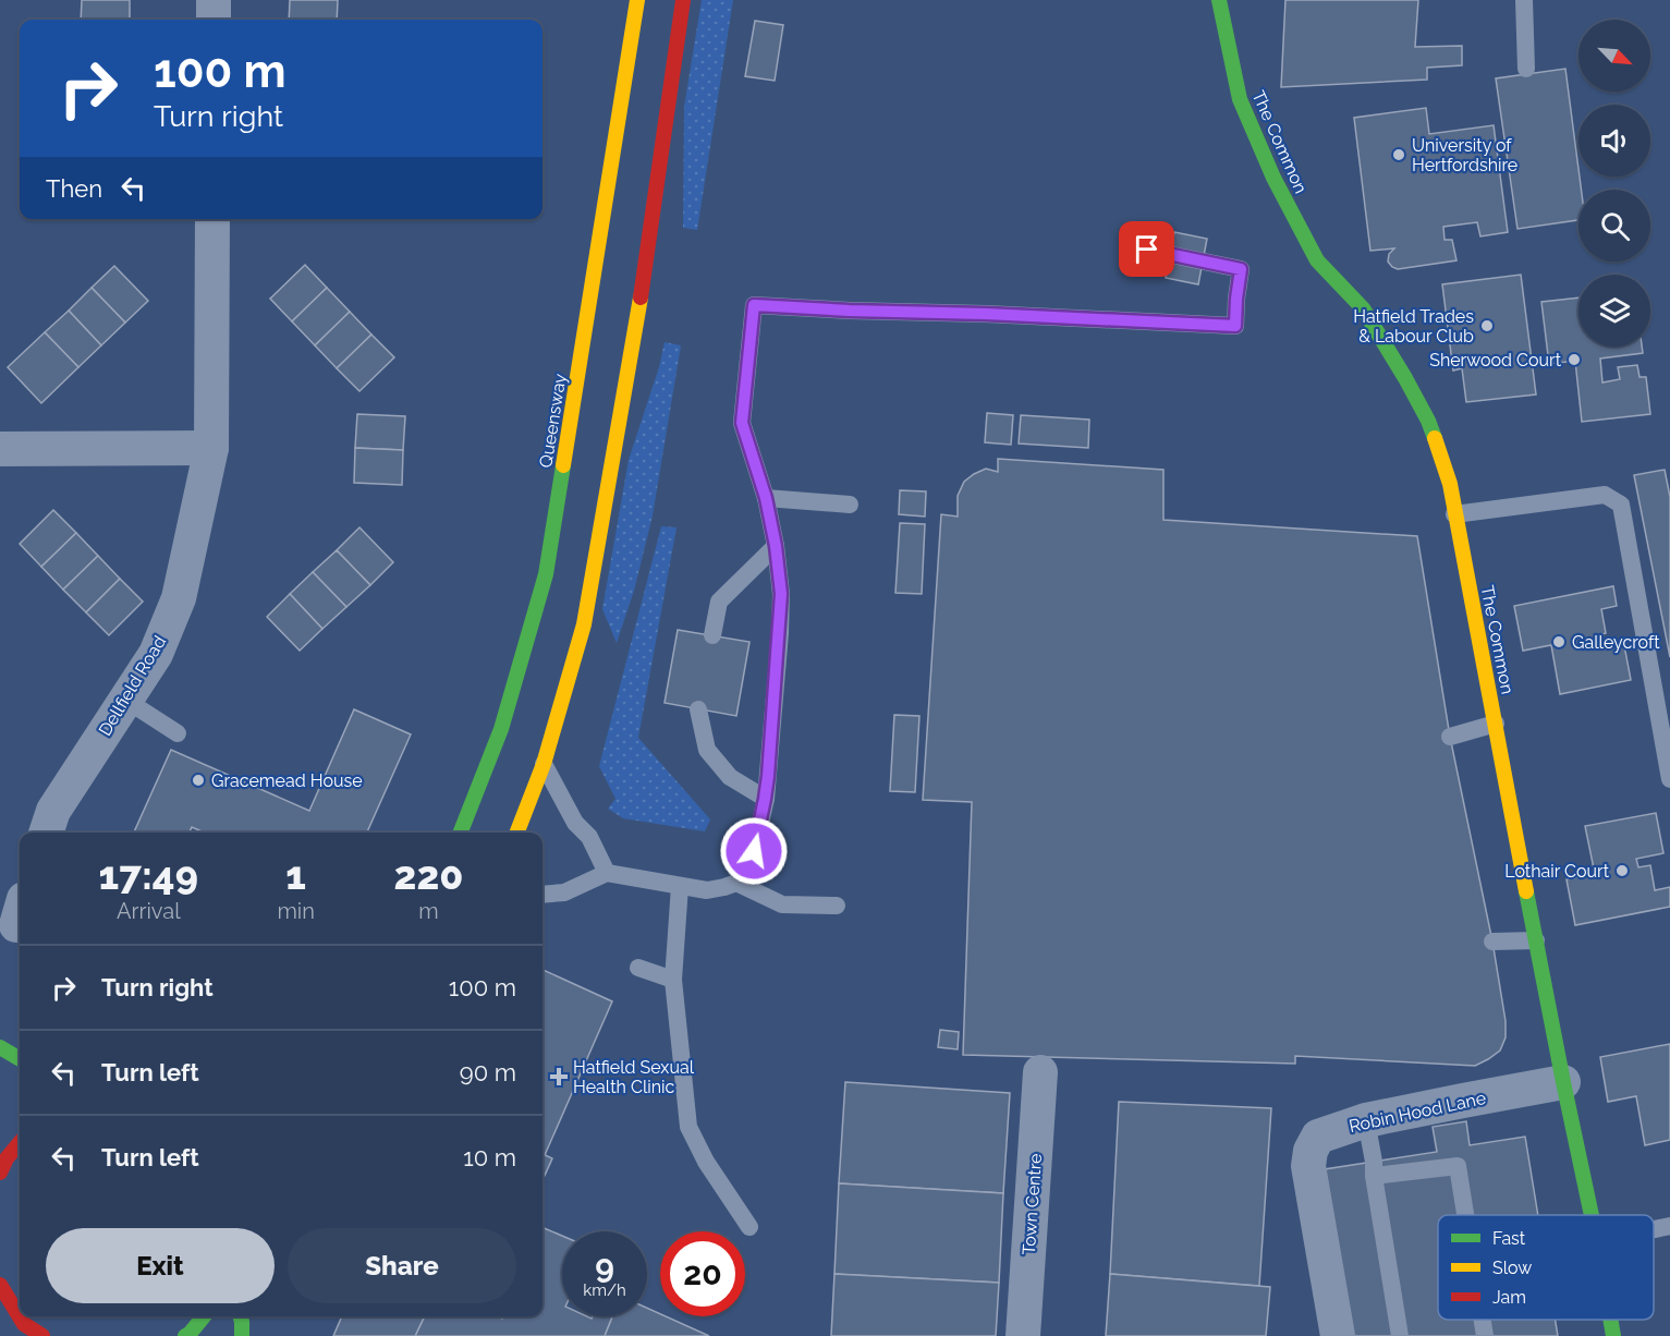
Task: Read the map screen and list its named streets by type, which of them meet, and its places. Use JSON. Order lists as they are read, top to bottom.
{
  "streets": {
    "main road": ["The Common", "Queensway"],
    "street": ["Dellfield Road", "Robin Hood Lane", "Town Centre"]
  },
  "crossings": [
    ["The Common", "Robin Hood Lane"]
  ],
  "places": {
    "other": [
      "University of Hertfordshire",
      "Hatfield Trades & Labour Club",
      "Sherwood Court",
      "Galleycroft",
      "Gracemead House",
      "Lothair Court"
    ],
    "health": ["Hatfield Sexual Health Clinic"]
  },
  "legend": ["Fast", "Slow", "Jam"],
  "north": "bottom right",
  "page": {
    "turn": ["100 m", "Turn right"],
    "then": "Then",
    "eta": [
      "17:49",
      "Arrival",
      "1",
      "min",
      "220",
      "m"
    ],
    "list": [
      {
        "name": "Turn right",
        "value": "100 m"
      },
      {
        "name": "Turn left",
        "value": "90 m"
      },
      {
        "name": "Turn left",
        "value": "10 m"
      }
    ],
    "buttons": ["Exit", "Share"],
    "speed": "9 km/h",
    "limit": "20"
  }
}
